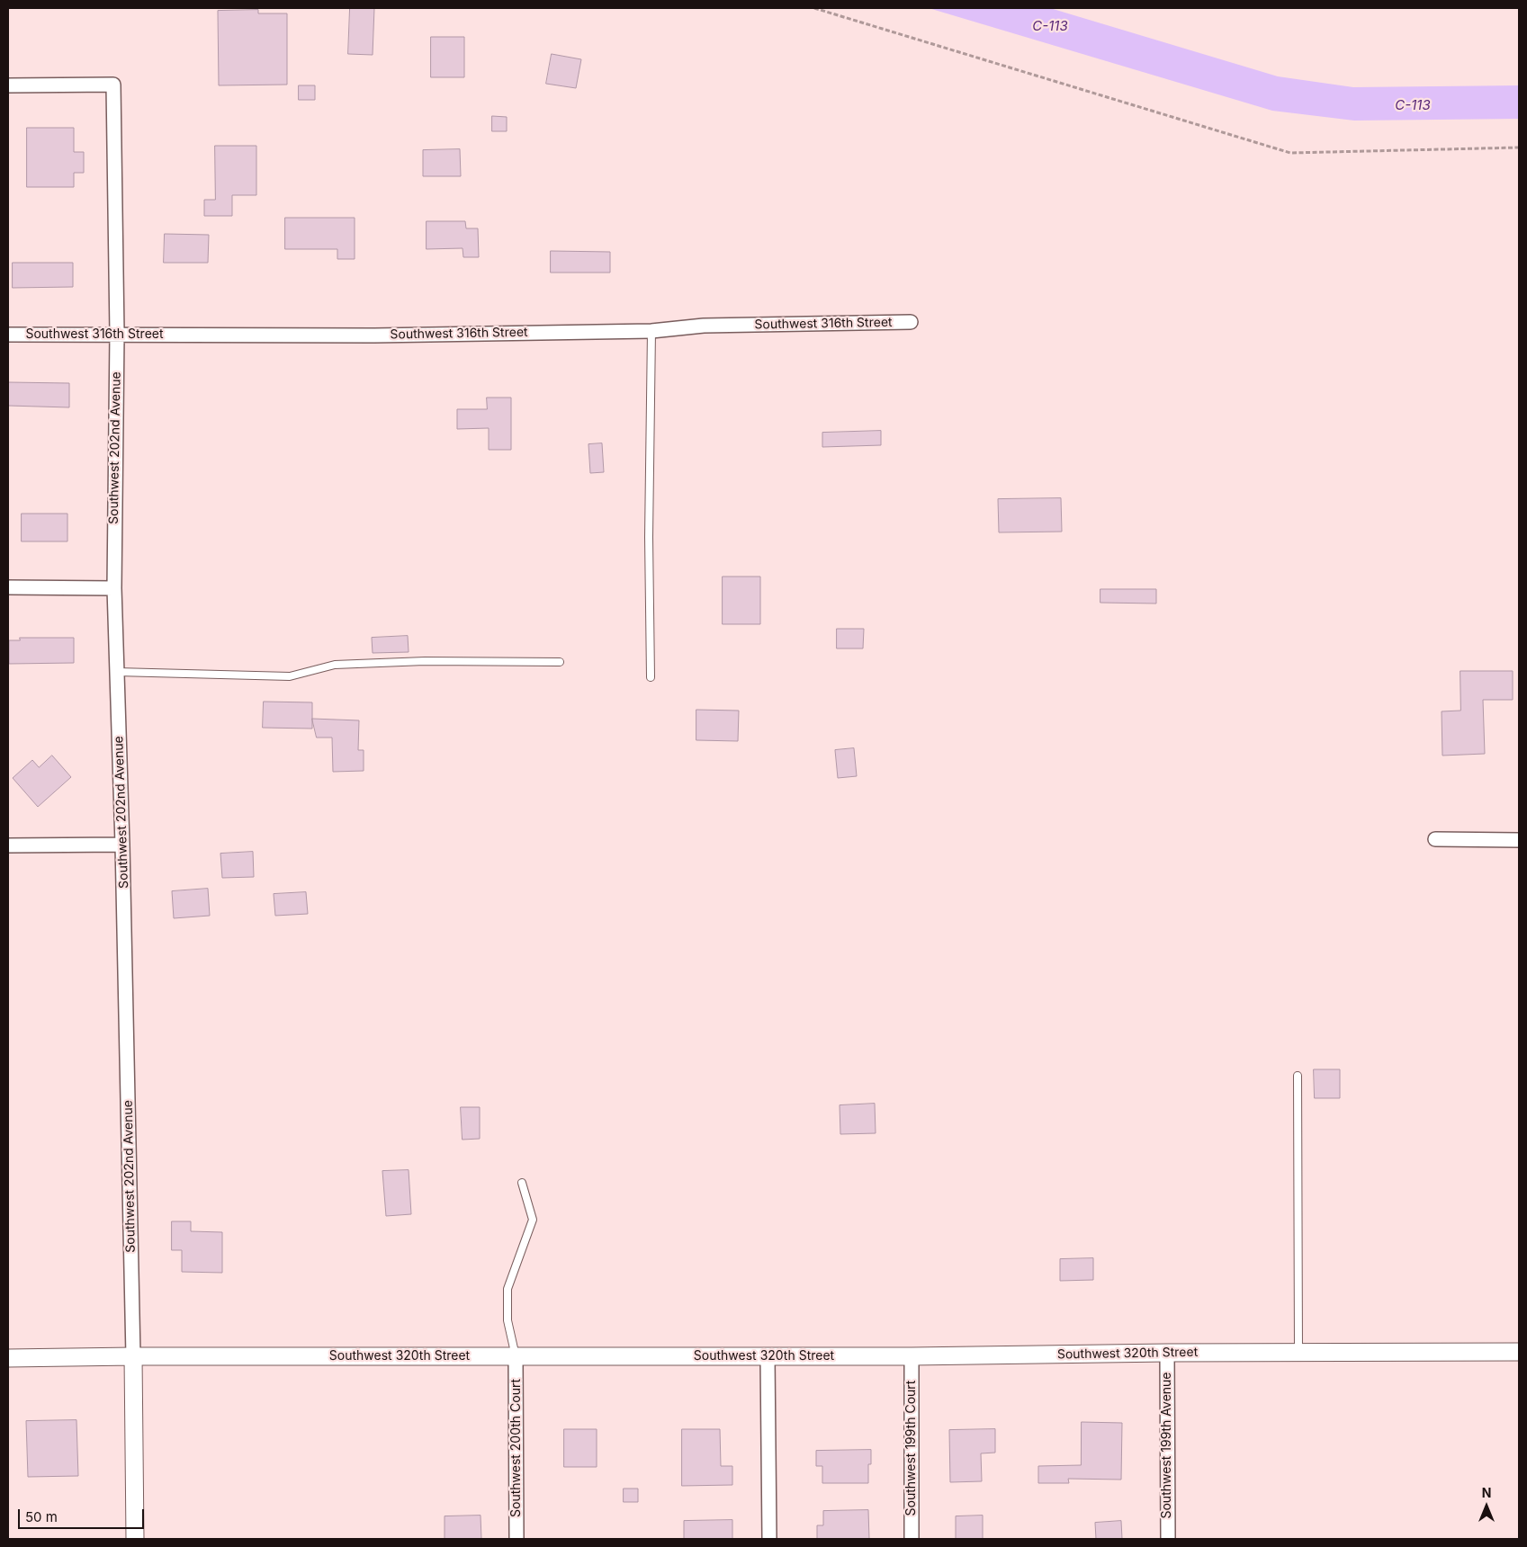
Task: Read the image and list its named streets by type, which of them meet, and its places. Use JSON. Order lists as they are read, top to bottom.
{
  "streets": {
    "street": [
      "Southwest 316th Street",
      "Southwest 202nd Avenue",
      "Southwest 320th Street",
      "Southwest 199th Avenue",
      "Southwest 200th Court",
      "Southwest 199th Court"
    ]
  },
  "crossings": [
    ["Southwest 316th Street", "Southwest 202nd Avenue"],
    ["Southwest 202nd Avenue", "Southwest 320th Street"],
    ["Southwest 320th Street", "Southwest 199th Avenue"],
    ["Southwest 320th Street", "Southwest 200th Court"],
    ["Southwest 320th Street", "Southwest 199th Court"]
  ],
  "water": ["C-113"],
  "scale_bar": "50 m",
  "north": "top"
}
